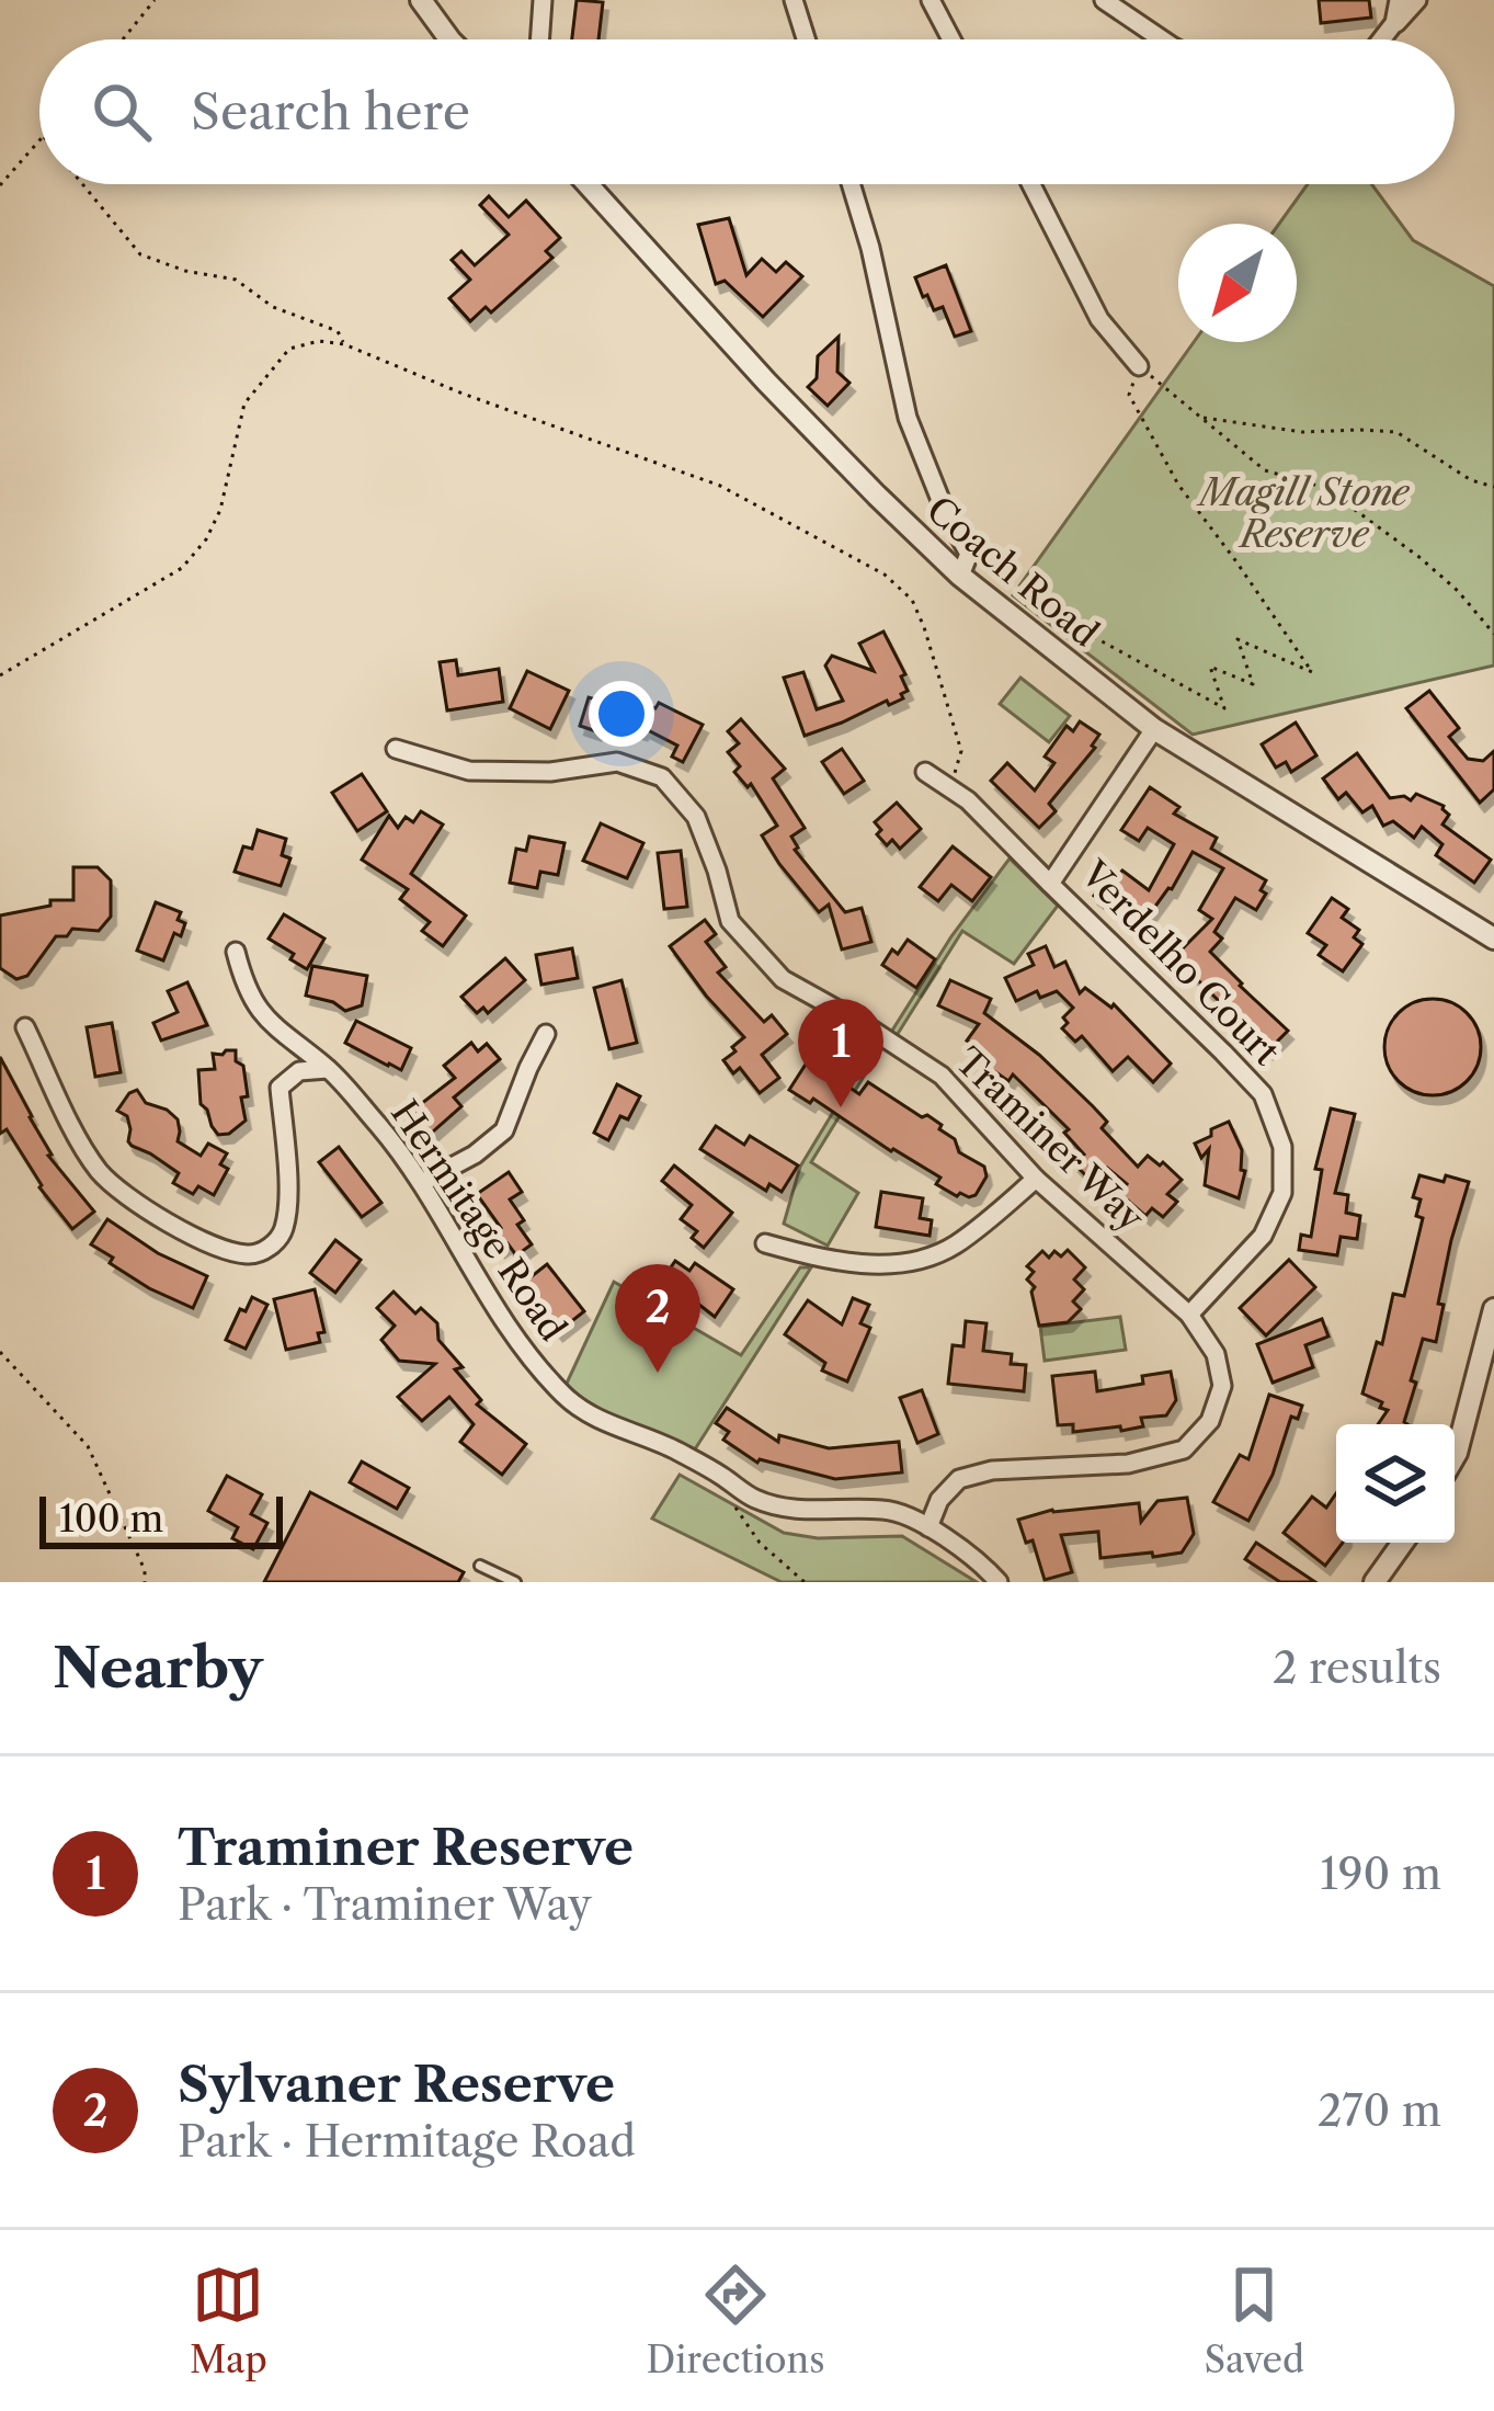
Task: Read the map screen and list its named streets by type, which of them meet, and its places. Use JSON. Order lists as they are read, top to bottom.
{
  "streets": {
    "street": [
      "Coach Road",
      "Verdelho Court",
      "Traminer Way",
      "Hermitage Road"
    ]
  },
  "crossings": [
    ["Coach Road", "Verdelho Court"],
    ["Verdelho Court", "Traminer Way"],
    ["Traminer Way", "Hermitage Road"]
  ],
  "parks": ["Magill Stone Reserve"],
  "scale_bar": "100 m",
  "north": "bottom left",
  "page": {
    "search": "Search here",
    "pins": ["1", "2"],
    "scale": "100 m",
    "heading": ["Nearby", "2 results"],
    "list": [
      {
        "mark": "1",
        "name": "Traminer Reserve",
        "note": "Park · Traminer Way",
        "value": "190 m"
      },
      {
        "mark": "2",
        "name": "Sylvaner Reserve",
        "note": "Park · Hermitage Road",
        "value": "270 m"
      }
    ],
    "nav": ["Map", "Directions", "Saved"]
  }
}
